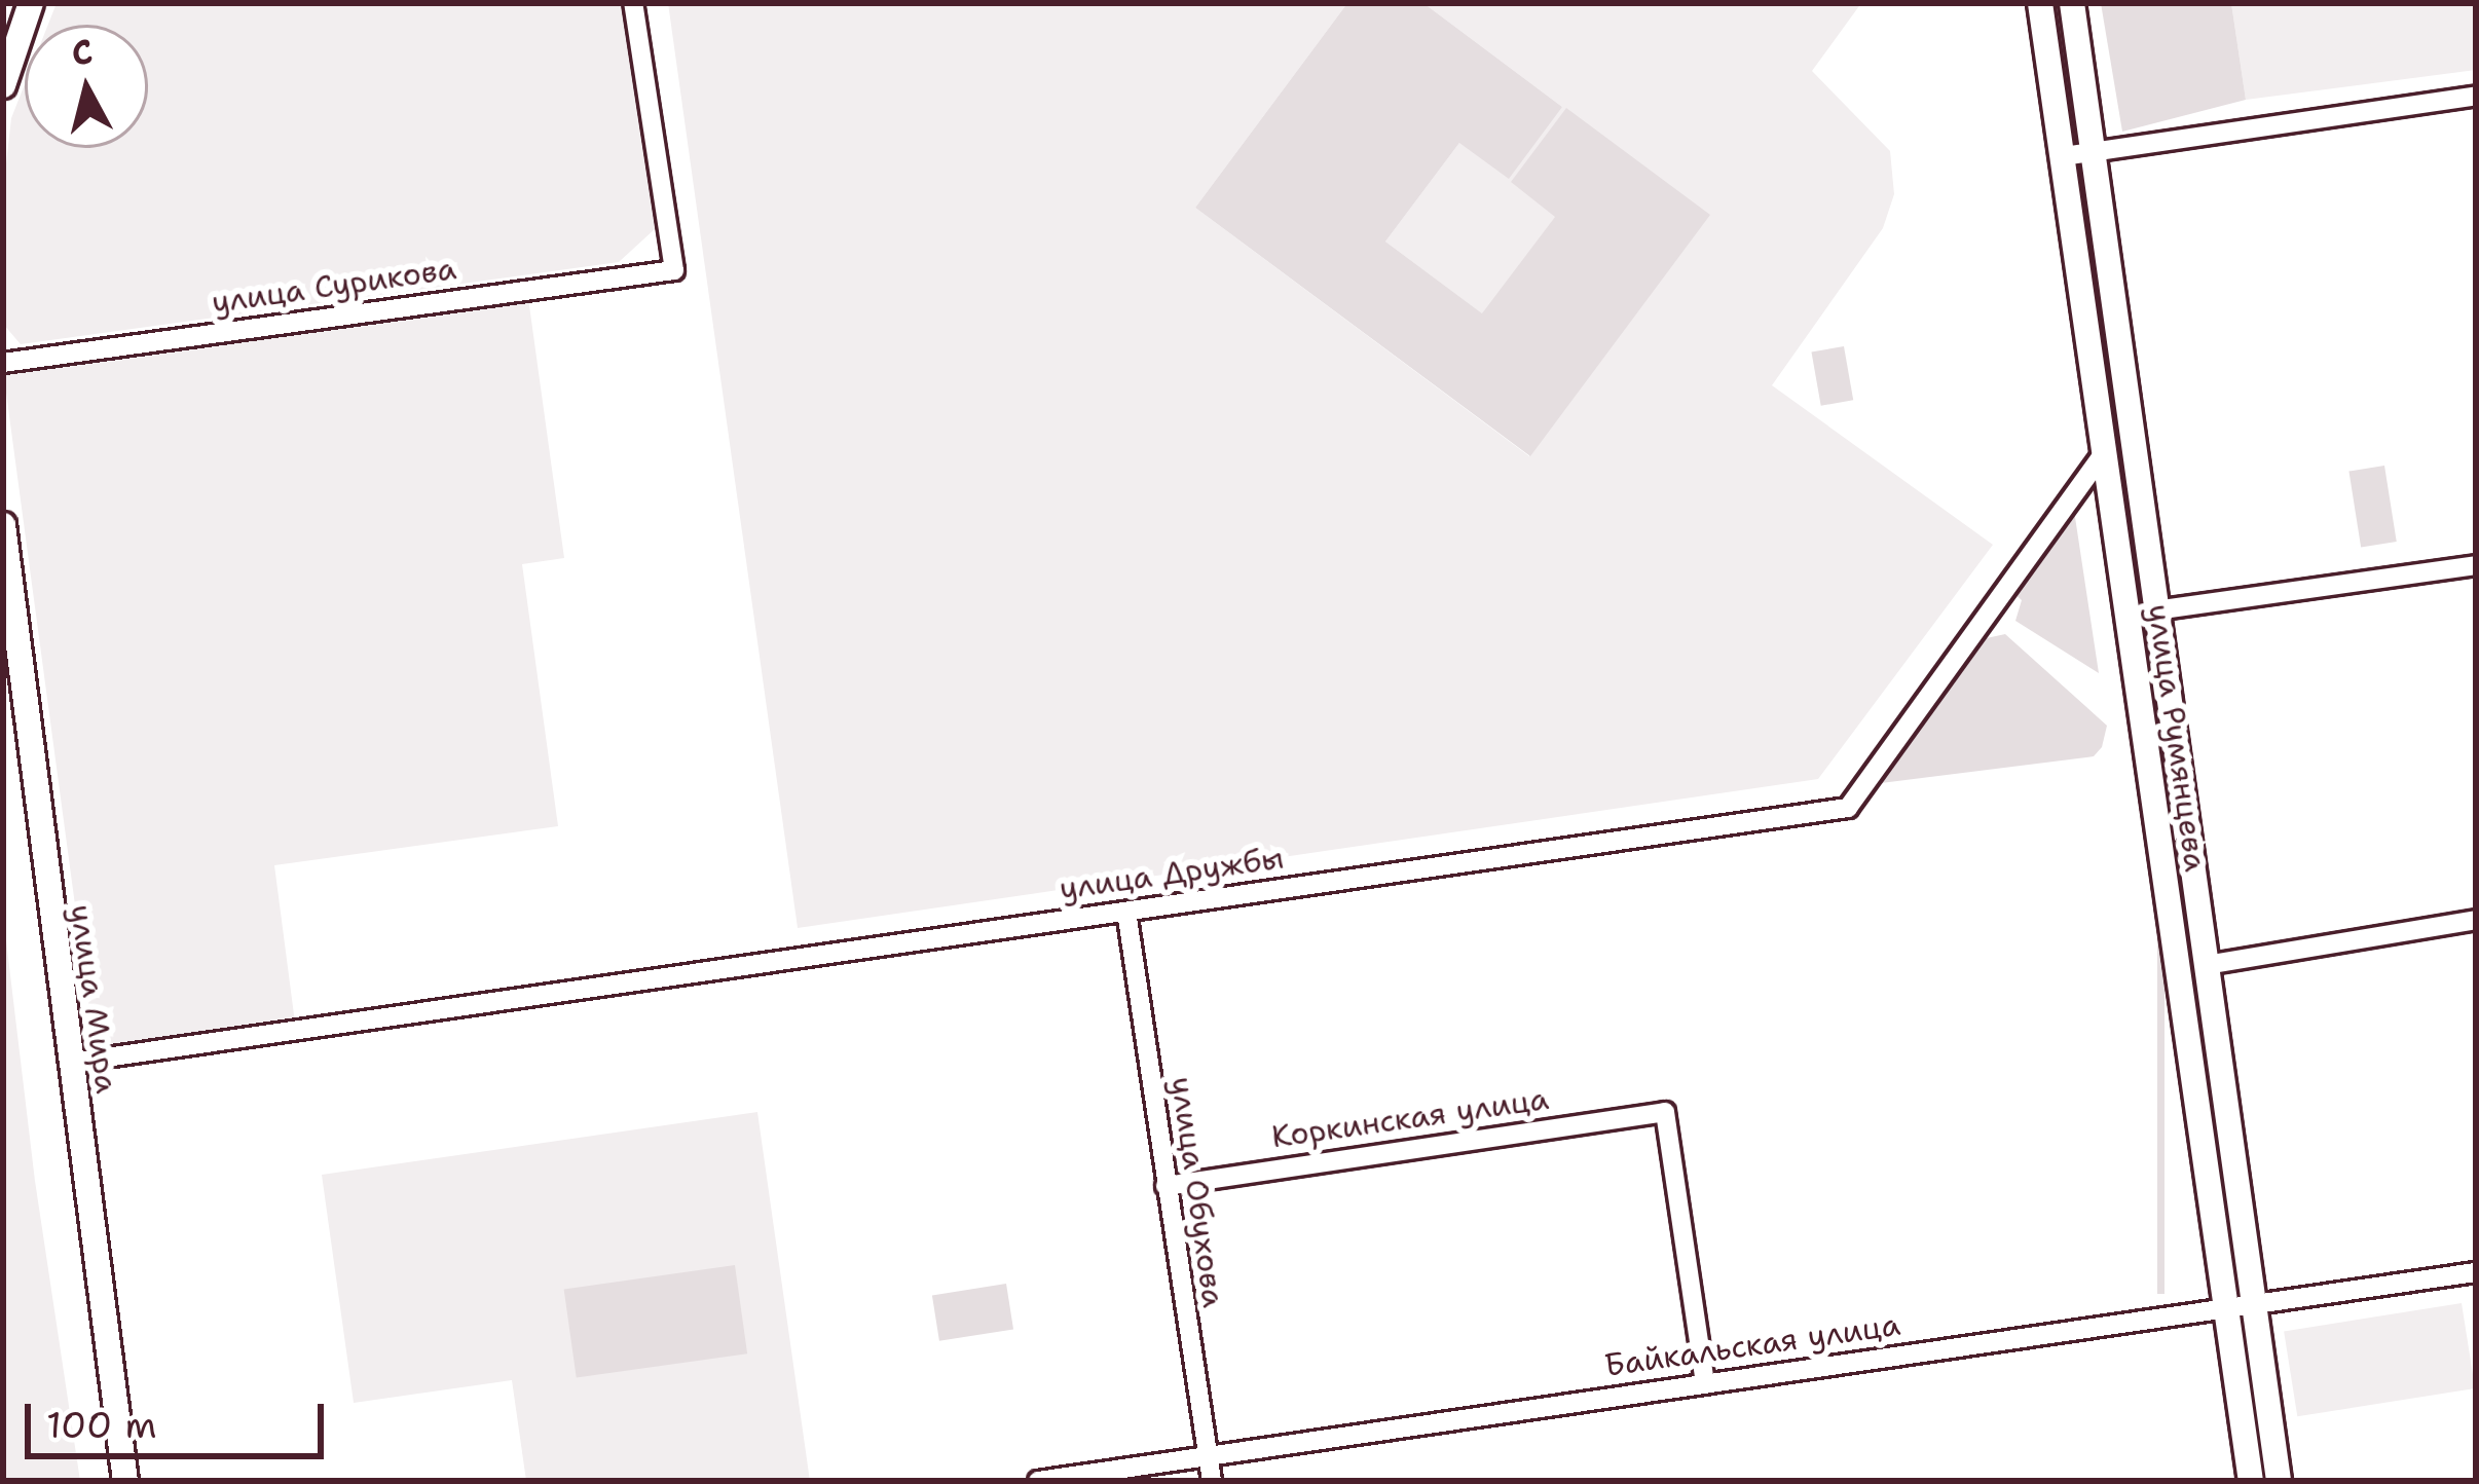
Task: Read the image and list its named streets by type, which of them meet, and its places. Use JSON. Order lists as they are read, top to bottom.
{
  "streets": {
    "main road": ["улица Румянцева", "улица Мира"],
    "street": [
      "улица Сурикова",
      "улица Дружбы",
      "Коркинская улица",
      "улица Обухова",
      "Байкальская улица"
    ]
  },
  "crossings": [
    ["улица Румянцева", "улица Дружбы"],
    ["улица Румянцева", "Байкальская улица"],
    ["улица Дружбы", "улица Мира"],
    ["улица Дружбы", "улица Обухова"],
    ["Коркинская улица", "улица Обухова"],
    ["Коркинская улица", "Байкальская улица"],
    ["улица Обухова", "Байкальская улица"]
  ],
  "scale_bar": "100 m",
  "north": "top"
}
